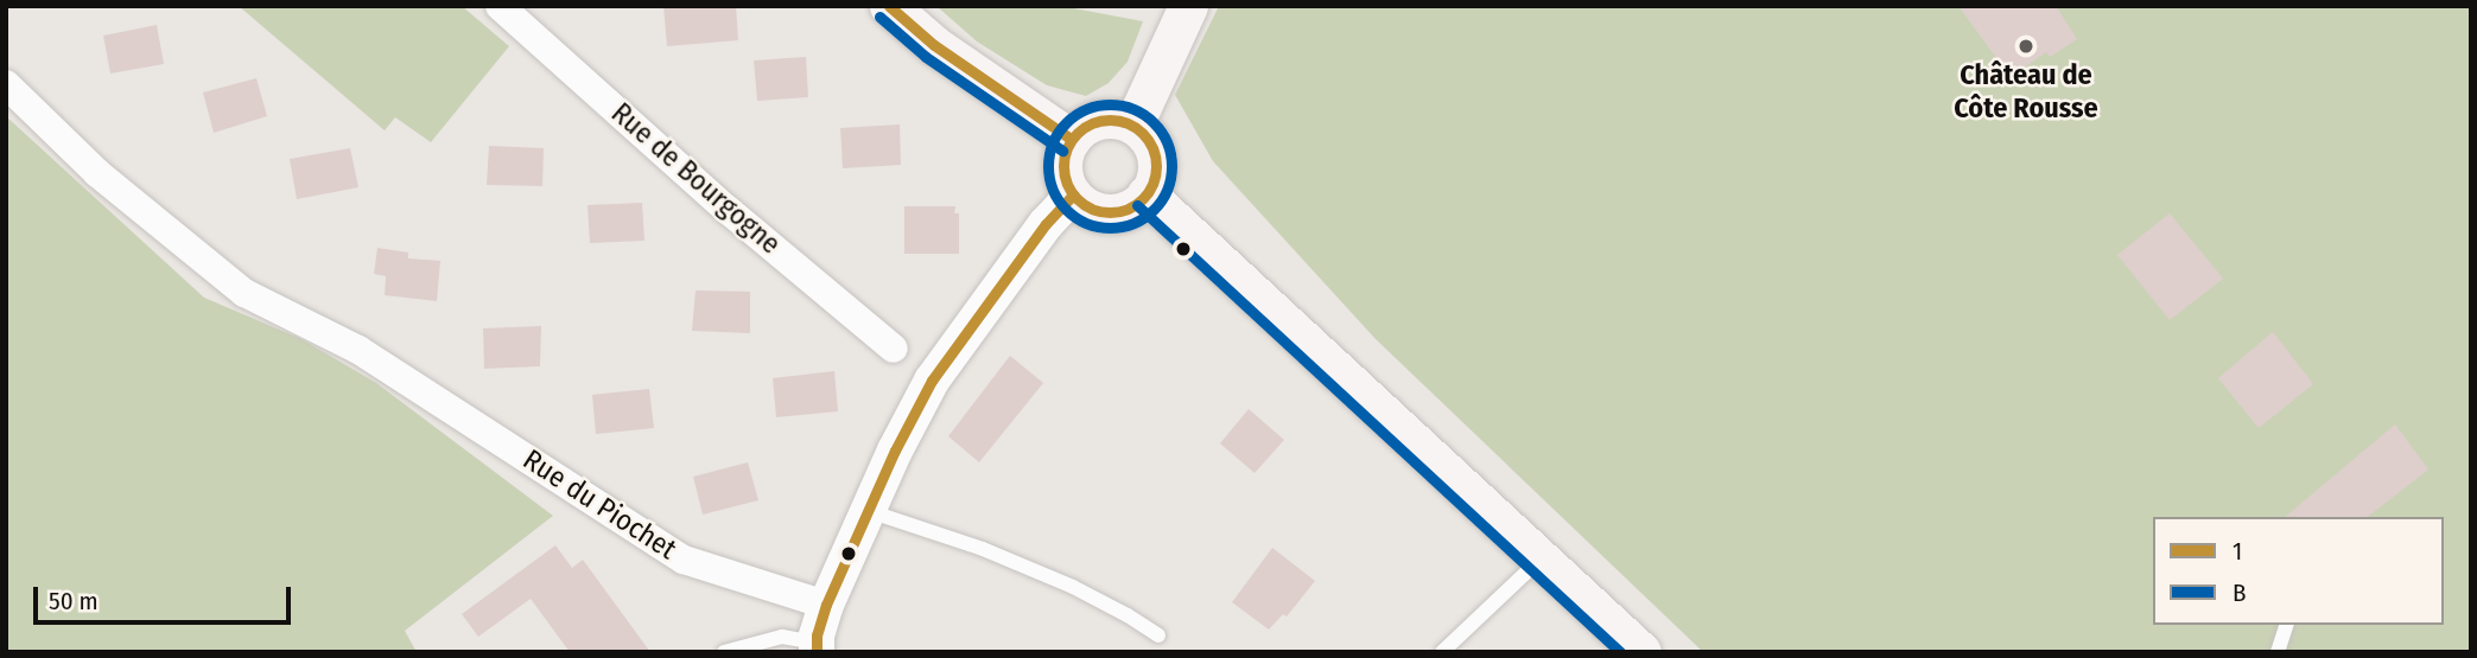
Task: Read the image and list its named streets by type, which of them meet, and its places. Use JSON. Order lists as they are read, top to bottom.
{
  "streets": {
    "street": ["Rue de Bourgogne", "Rue du Piochet"]
  },
  "places": ["Château de Côte Rousse"],
  "lines": ["transit line 1", "transit line B"],
  "legend": ["1", "B"],
  "scale_bar": "50 m"
}
